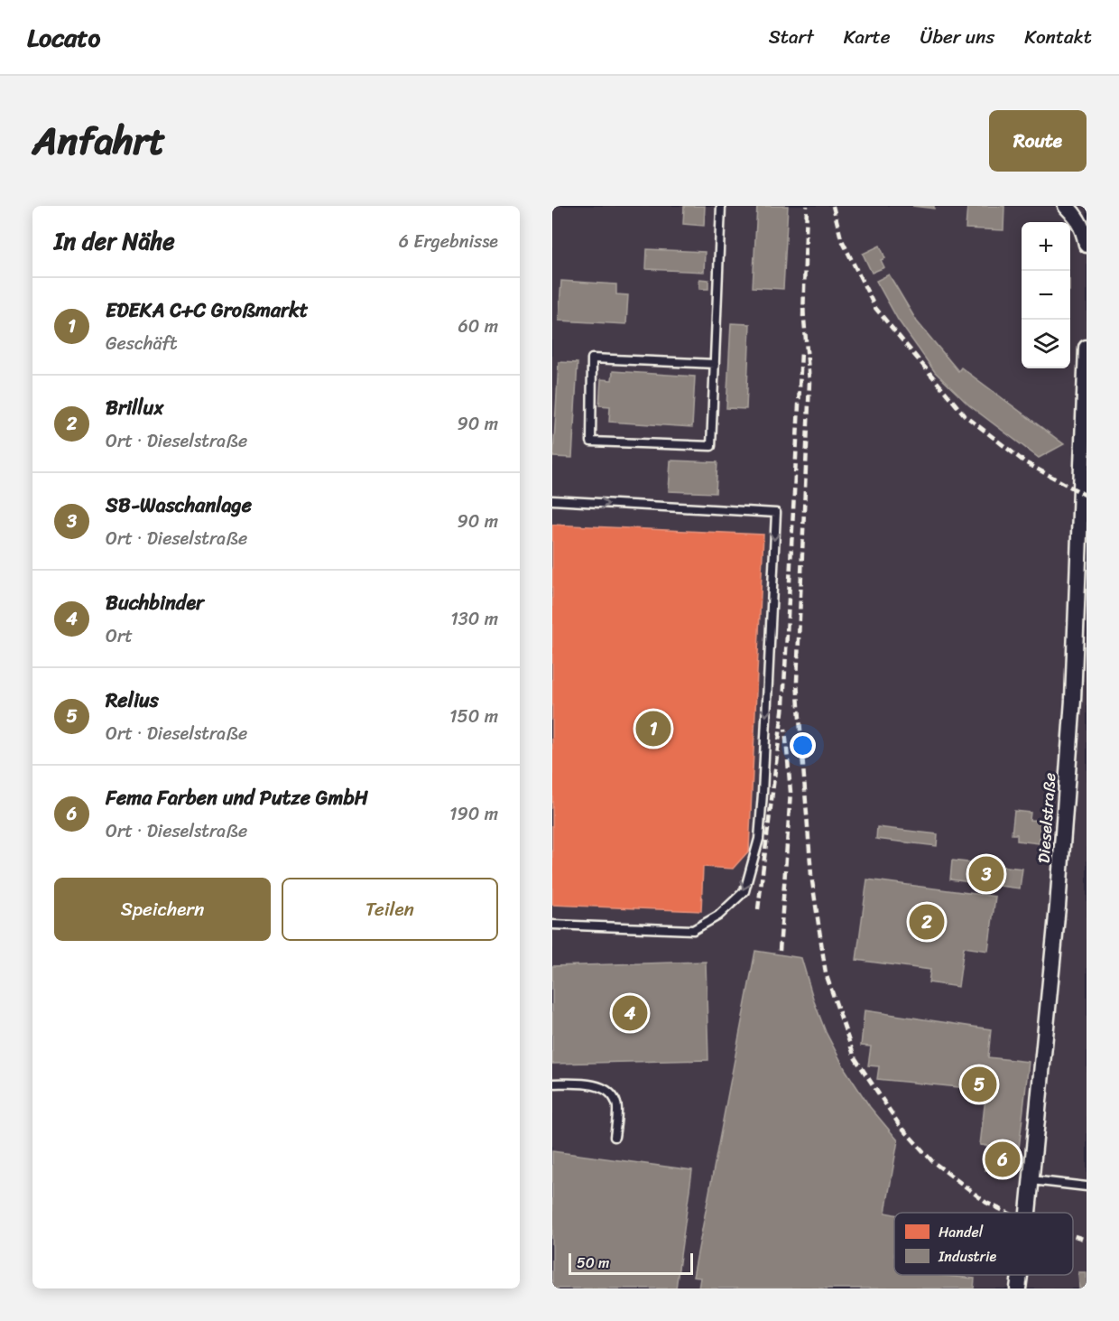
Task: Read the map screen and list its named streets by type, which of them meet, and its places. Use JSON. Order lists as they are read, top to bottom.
{
  "streets": {
    "street": ["Dieselstraße"]
  },
  "legend": ["Handel", "Industrie"],
  "scale_bar": "50 m",
  "page": {
    "header": "Locato",
    "nav": [
      "Start",
      "Karte",
      "Über uns",
      "Kontakt"
    ],
    "title": "Anfahrt",
    "buttons": [
      "Route",
      ["Speichern", "Teilen"]
    ],
    "heading": ["In der Nähe", "6 Ergebnisse"],
    "map_buttons": ["+", "−"],
    "list": [
      {
        "mark": "1",
        "name": "EDEKA C+C Großmarkt",
        "note": "Geschäft",
        "value": "60 m"
      },
      {
        "mark": "2",
        "name": "Brillux",
        "note": "Ort · Dieselstraße",
        "value": "90 m"
      },
      {
        "mark": "3",
        "name": "SB-Waschanlage",
        "note": "Ort · Dieselstraße",
        "value": "90 m"
      },
      {
        "mark": "4",
        "name": "Buchbinder",
        "note": "Ort",
        "value": "130 m"
      },
      {
        "mark": "5",
        "name": "Relius",
        "note": "Ort · Dieselstraße",
        "value": "150 m"
      },
      {
        "mark": "6",
        "name": "Fema Farben und Putze GmbH",
        "note": "Ort · Dieselstraße",
        "value": "190 m"
      }
    ],
    "pins": [
      "1",
      "3",
      "2",
      "4",
      "5",
      "6"
    ],
    "scale": "50 m"
  }
}
